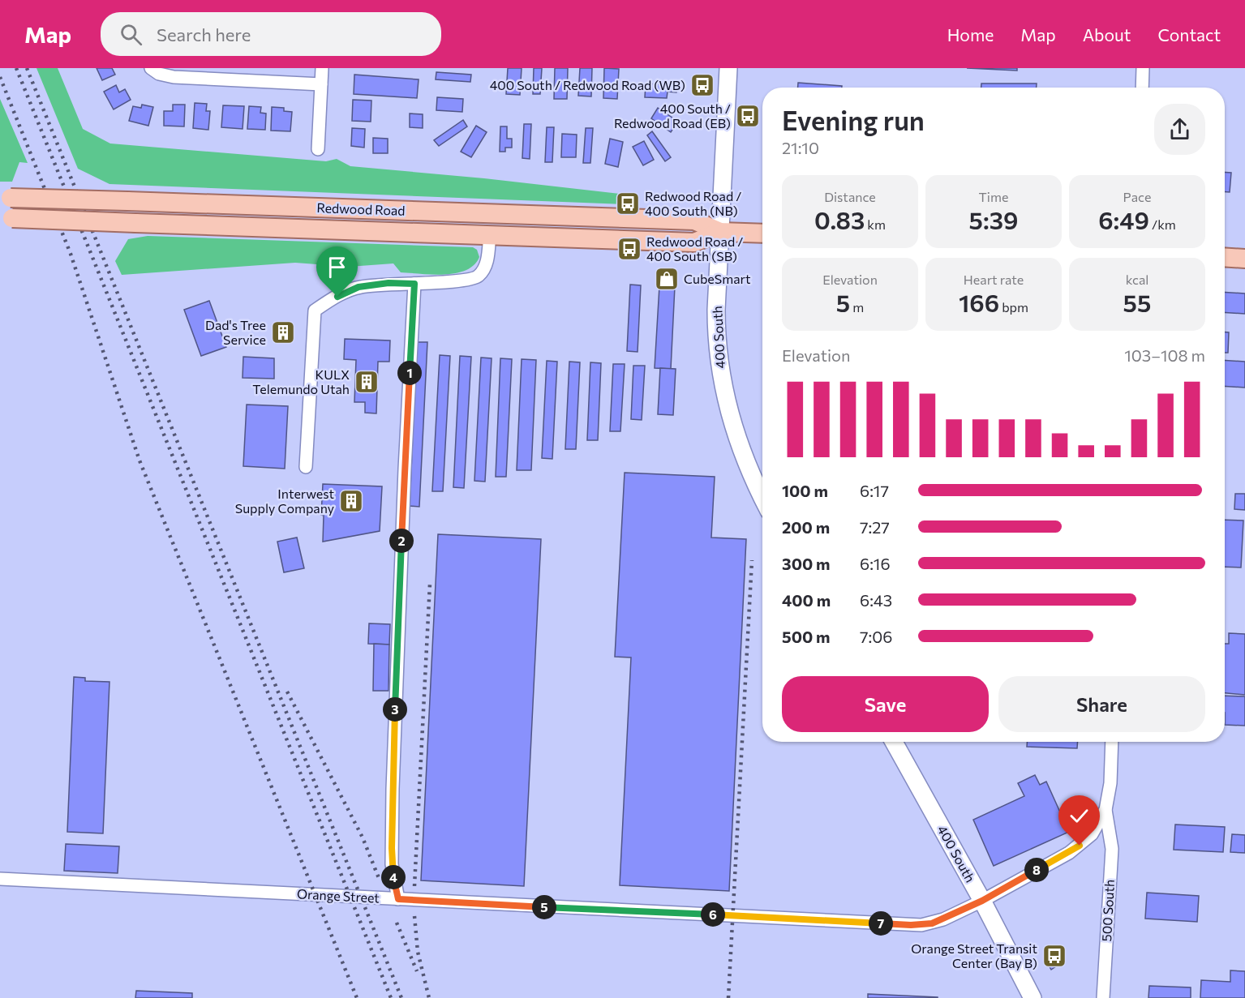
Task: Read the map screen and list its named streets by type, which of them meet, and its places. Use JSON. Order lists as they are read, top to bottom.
{
  "streets": {
    "main road": ["Redwood Road"],
    "street": ["400 South", "Orange Street", "500 South"]
  },
  "crossings": [
    ["Redwood Road", "400 South"],
    ["400 South", "Orange Street"],
    ["Orange Street", "500 South"]
  ],
  "places": {
    "bus stop": [
      "400 South / Redwood Road (WB)",
      "400 South / Redwood Road (EB)",
      "Redwood Road / 400 South (NB)",
      "Redwood Road / 400 South (SB)",
      "Orange Street Transit Center (Bay B)"
    ],
    "shop": ["CubeSmart"],
    "building": ["Dad's Tree Service", "KULX Telemundo Utah", "Interwest Supply Company"]
  },
  "page": {
    "header": "Map",
    "search": "Search here",
    "nav": [
      "Home",
      "Map",
      "About",
      "Contact"
    ],
    "heading": ["Evening run", "21:10"],
    "stats": [
      ["Distance", "0.83 km"],
      ["Time", "5:39"],
      ["Pace", "6:49 /km"],
      ["Elevation", "5 m"],
      ["Heart rate", "166 bpm"],
      ["kcal", "55"]
    ],
    "chart": ["Elevation", "103–108 m"],
    "pins": [
      "1",
      "2",
      "3",
      "8",
      "4",
      "5",
      "6",
      "7"
    ],
    "list": [
      {
        "name": "100 m",
        "note": "6:17"
      },
      {
        "name": "200 m",
        "note": "7:27"
      },
      {
        "name": "300 m",
        "note": "6:16"
      },
      {
        "name": "400 m",
        "note": "6:43"
      },
      {
        "name": "500 m",
        "note": "7:06"
      }
    ],
    "buttons": ["Save", "Share"]
  }
}
